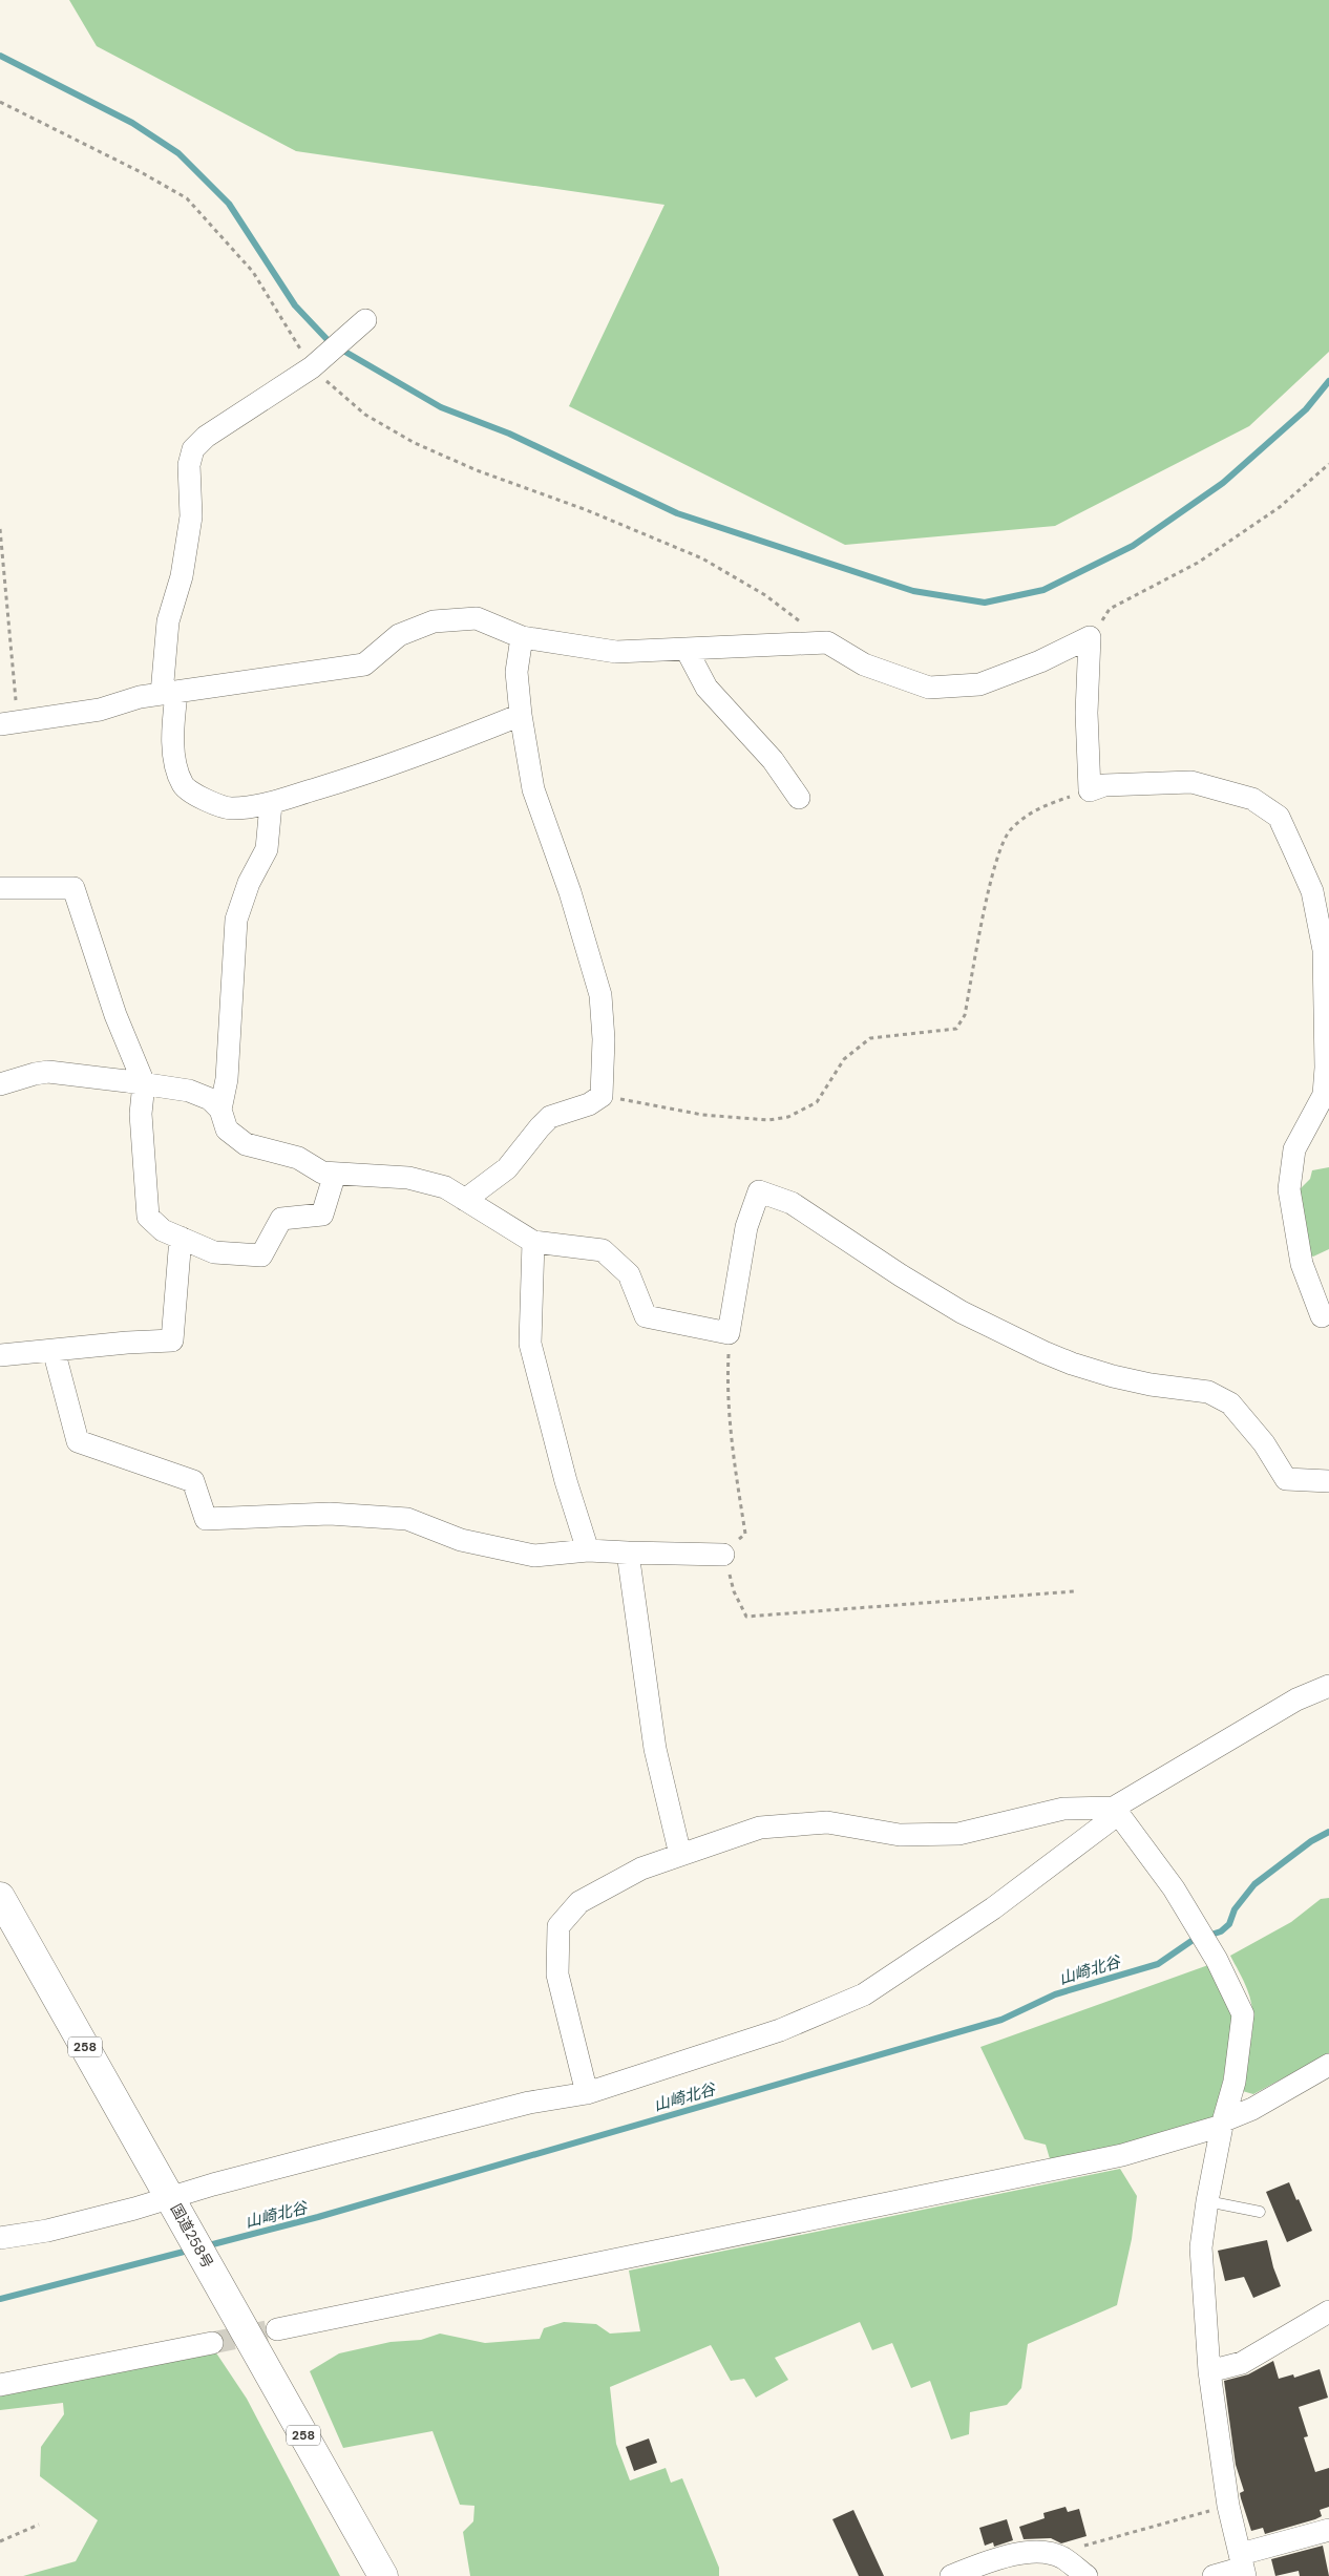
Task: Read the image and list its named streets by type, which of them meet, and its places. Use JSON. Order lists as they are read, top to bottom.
{
  "streets": {
    "highway": ["258", "国道258号"]
  },
  "water": ["山崎北谷"]
}
